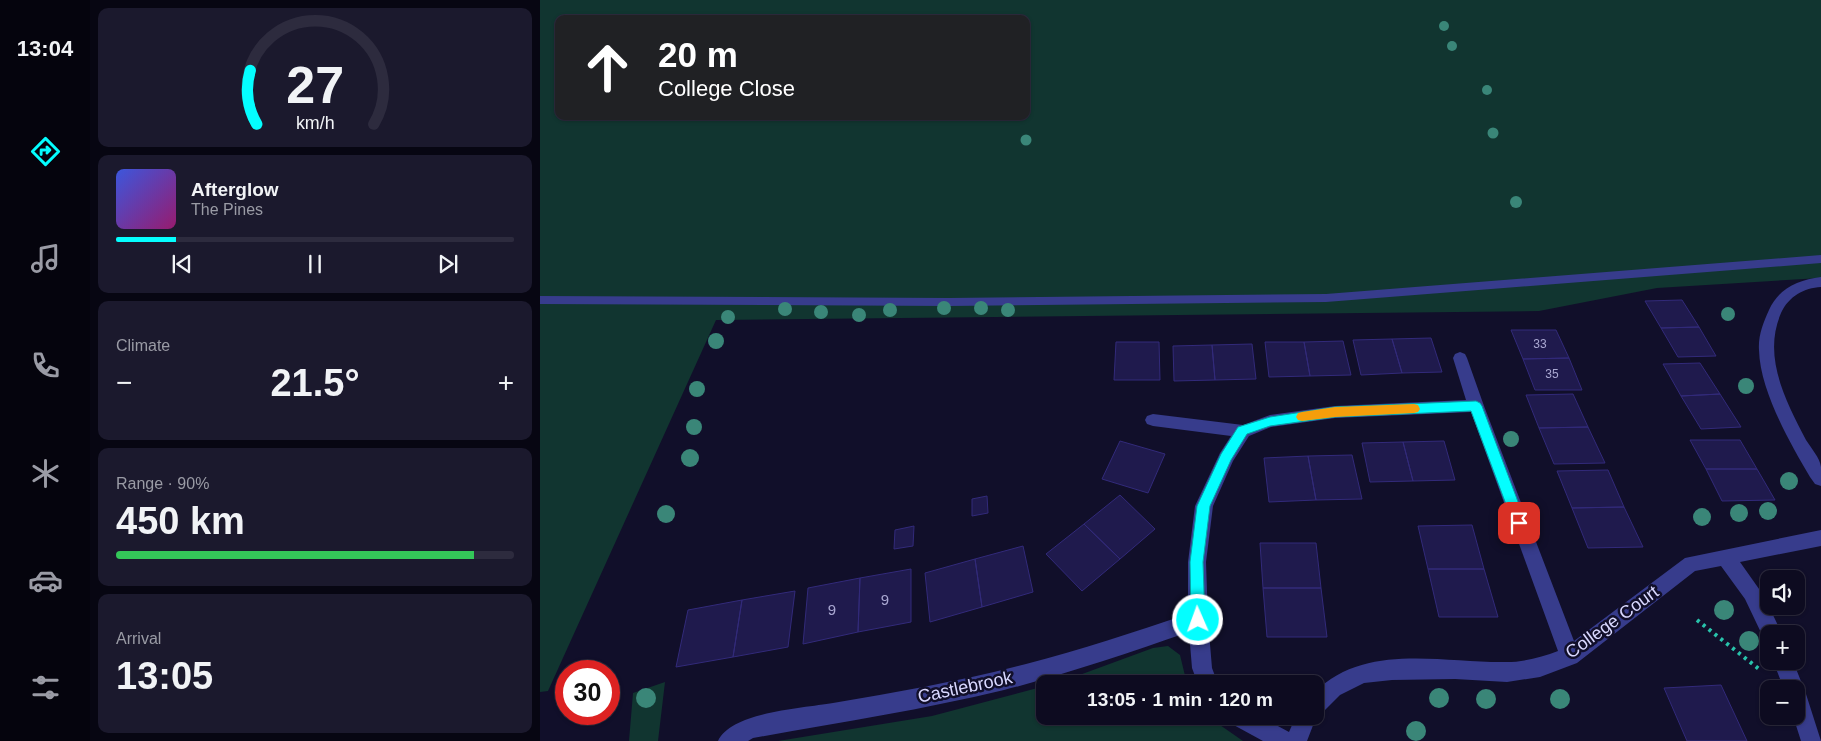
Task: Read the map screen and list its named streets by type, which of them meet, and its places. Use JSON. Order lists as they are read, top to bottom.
{
  "streets": {
    "street": ["College Court", "Castlebrook"]
  },
  "house_numbers": [
    "33",
    "35",
    "9",
    "9"
  ],
  "page": {
    "tabs": "13:04",
    "turn": ["20 m", "College Close"],
    "song": ["Afterglow", "The Pines"],
    "tile": [
      "Climate",
      ["Range · 90%", "450 km"],
      ["Arrival", "13:05"]
    ],
    "heat": ["−", "21.5°", "+"],
    "map_buttons": ["+", "−"],
    "limit": "30",
    "trip": "13:05 · 1 min · 120 m",
    "gauge": ["27", "km/h"]
  }
}
